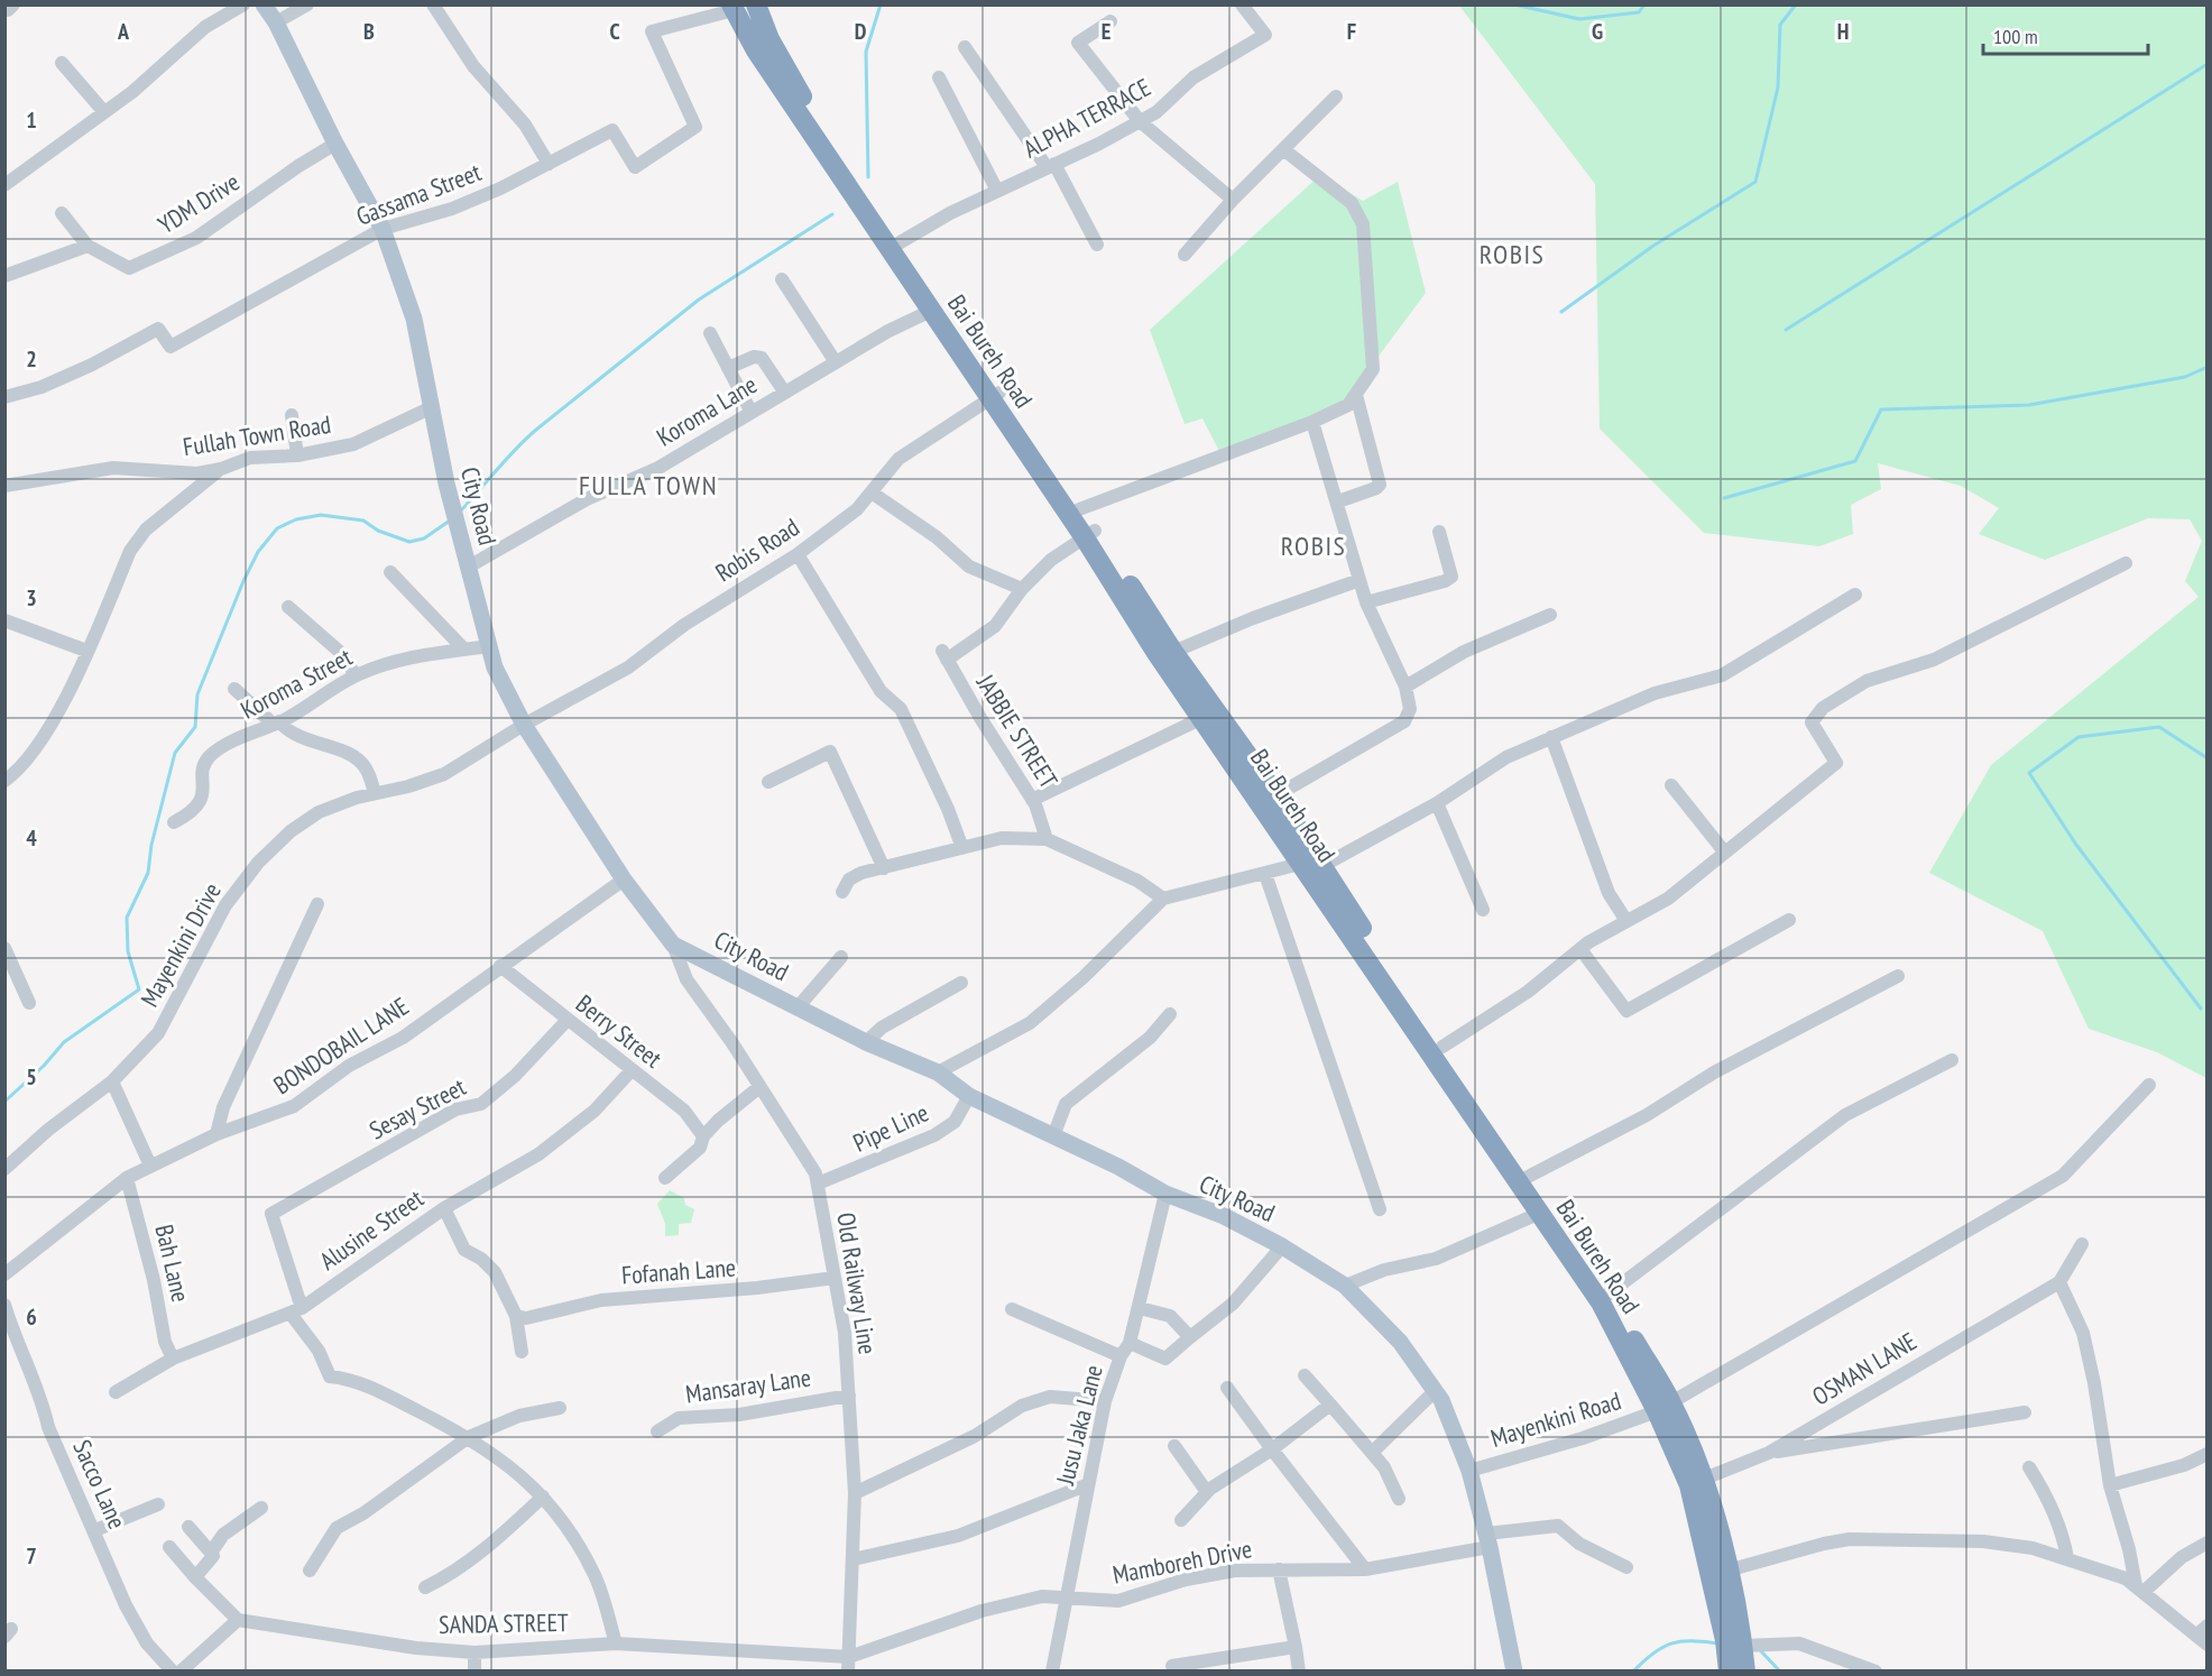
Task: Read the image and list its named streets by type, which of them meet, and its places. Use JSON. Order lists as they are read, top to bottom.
{
  "streets": {
    "highway": ["Bai Bureh Road"],
    "main road": ["City Road"],
    "street": [
      "ALPHA TERRACE",
      "Gassama Street",
      "YDM Drive",
      "Koroma Lane",
      "Fullah Town Road",
      "Robis Road",
      "Koroma Street",
      "JABBIE STREET",
      "Mayenkini Drive",
      "Berry Street",
      "BONDOBAIL LANE",
      "Sesay Street",
      "Pipe Line",
      "Alusine Street",
      "Bah Lane",
      "Fofanah Lane",
      "Old Railway Line",
      "OSMAN LANE",
      "Mansaray Lane",
      "Mayenkini Road",
      "Jusu Jaka Lane",
      "Sacco Lane",
      "Mamboreh Drive",
      "SANDA STREET"
    ]
  },
  "crossings": [
    ["ALPHA TERRACE", "Bai Bureh Road"],
    ["Gassama Street", "Bai Bureh Road"],
    ["Gassama Street", "City Road"],
    ["YDM Drive", "City Road"],
    ["Bai Bureh Road", "Koroma Lane"],
    ["Bai Bureh Road", "Robis Road"],
    ["Bai Bureh Road", "OSMAN LANE"],
    ["Bai Bureh Road", "Mayenkini Road"],
    ["Koroma Lane", "City Road"],
    ["Fullah Town Road", "City Road"],
    ["City Road", "Robis Road"],
    ["City Road", "Koroma Street"],
    ["City Road", "Mayenkini Drive"],
    ["City Road", "BONDOBAIL LANE"],
    ["City Road", "Pipe Line"],
    ["City Road", "Old Railway Line"],
    ["City Road", "Mayenkini Road"],
    ["City Road", "Jusu Jaka Lane"],
    ["City Road", "Mamboreh Drive"],
    ["Robis Road", "Mayenkini Drive"],
    ["Berry Street", "BONDOBAIL LANE"],
    ["Berry Street", "Sesay Street"],
    ["Berry Street", "Alusine Street"],
    ["BONDOBAIL LANE", "Bah Lane"],
    ["Sesay Street", "Alusine Street"],
    ["Pipe Line", "Old Railway Line"],
    ["Alusine Street", "Bah Lane"],
    ["Fofanah Lane", "Old Railway Line"],
    ["Old Railway Line", "Mansaray Lane"],
    ["Old Railway Line", "Mamboreh Drive"],
    ["Old Railway Line", "SANDA STREET"],
    ["Jusu Jaka Lane", "Mamboreh Drive"],
    ["Mamboreh Drive", "SANDA STREET"]
  ],
  "districts": ["ROBIS", "FULLA TOWN", "ROBIS"],
  "scale_bar": "100 m",
  "grid": {
    "columns": [
      "A",
      "B",
      "C",
      "D",
      "E",
      "F",
      "G",
      "H"
    ],
    "rows": [
      "1",
      "2",
      "3",
      "4",
      "5",
      "6",
      "7"
    ]
  }
}
